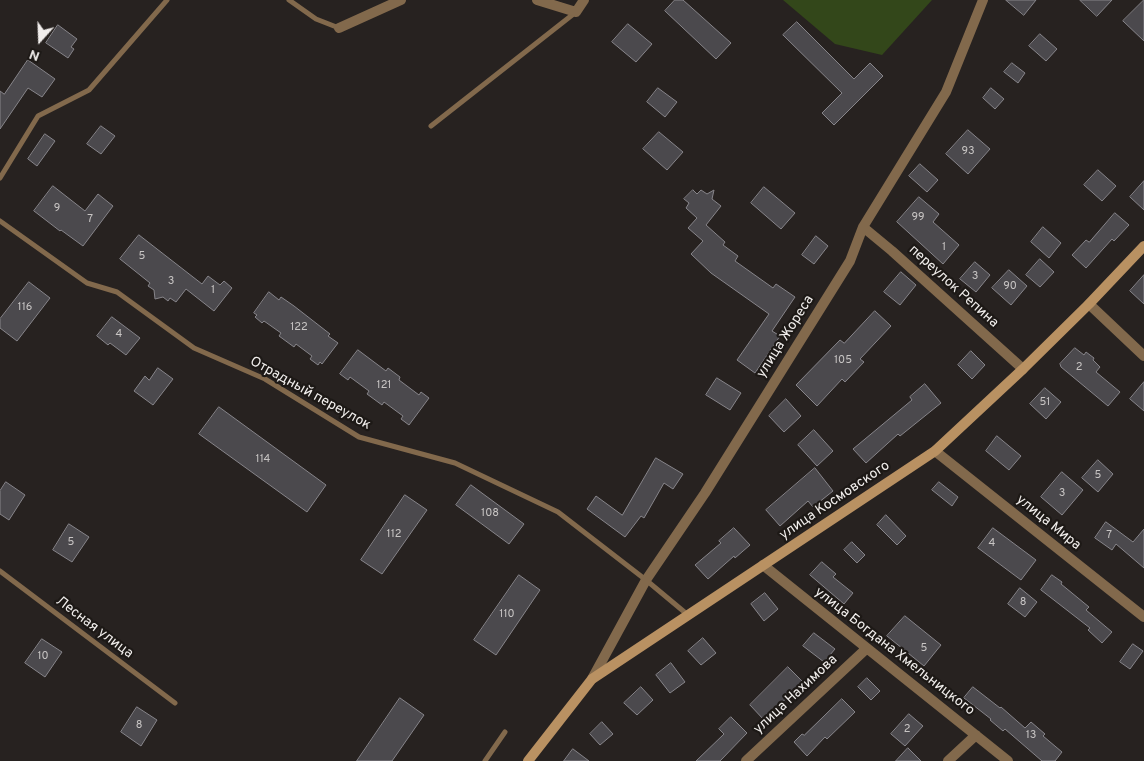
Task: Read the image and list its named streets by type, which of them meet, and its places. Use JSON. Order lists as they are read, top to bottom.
{
  "streets": {
    "main road": ["улица Космовского"],
    "street": [
      "переулок Репина",
      "улица Жореса",
      "улица Мира",
      "улица Богдана Хмельницкого",
      "улица Нахимова"
    ],
    "lane": ["Отрадный переулок", "Лесная улица"]
  },
  "crossings": [
    ["переулок Репина", "улица Жореса"],
    ["переулок Репина", "улица Космовского"],
    ["улица Жореса", "Отрадный переулок"],
    ["улица Жореса", "улица Космовского"],
    ["Отрадный переулок", "улица Космовского"],
    ["улица Космовского", "улица Мира"],
    ["улица Космовского", "улица Богдана Хмельницкого"],
    ["улица Богдана Хмельницкого", "улица Нахимова"]
  ],
  "house_numbers": [
    "93",
    "9",
    "99",
    "7",
    "1",
    "5",
    "3",
    "3",
    "90",
    "1",
    "116",
    "122",
    "4",
    "105",
    "2",
    "121",
    "51",
    "114",
    "5",
    "3",
    "108",
    "112",
    "7",
    "5",
    "4",
    "8",
    "110",
    "5",
    "10",
    "8",
    "2",
    "13"
  ],
  "north": "bottom"
}
